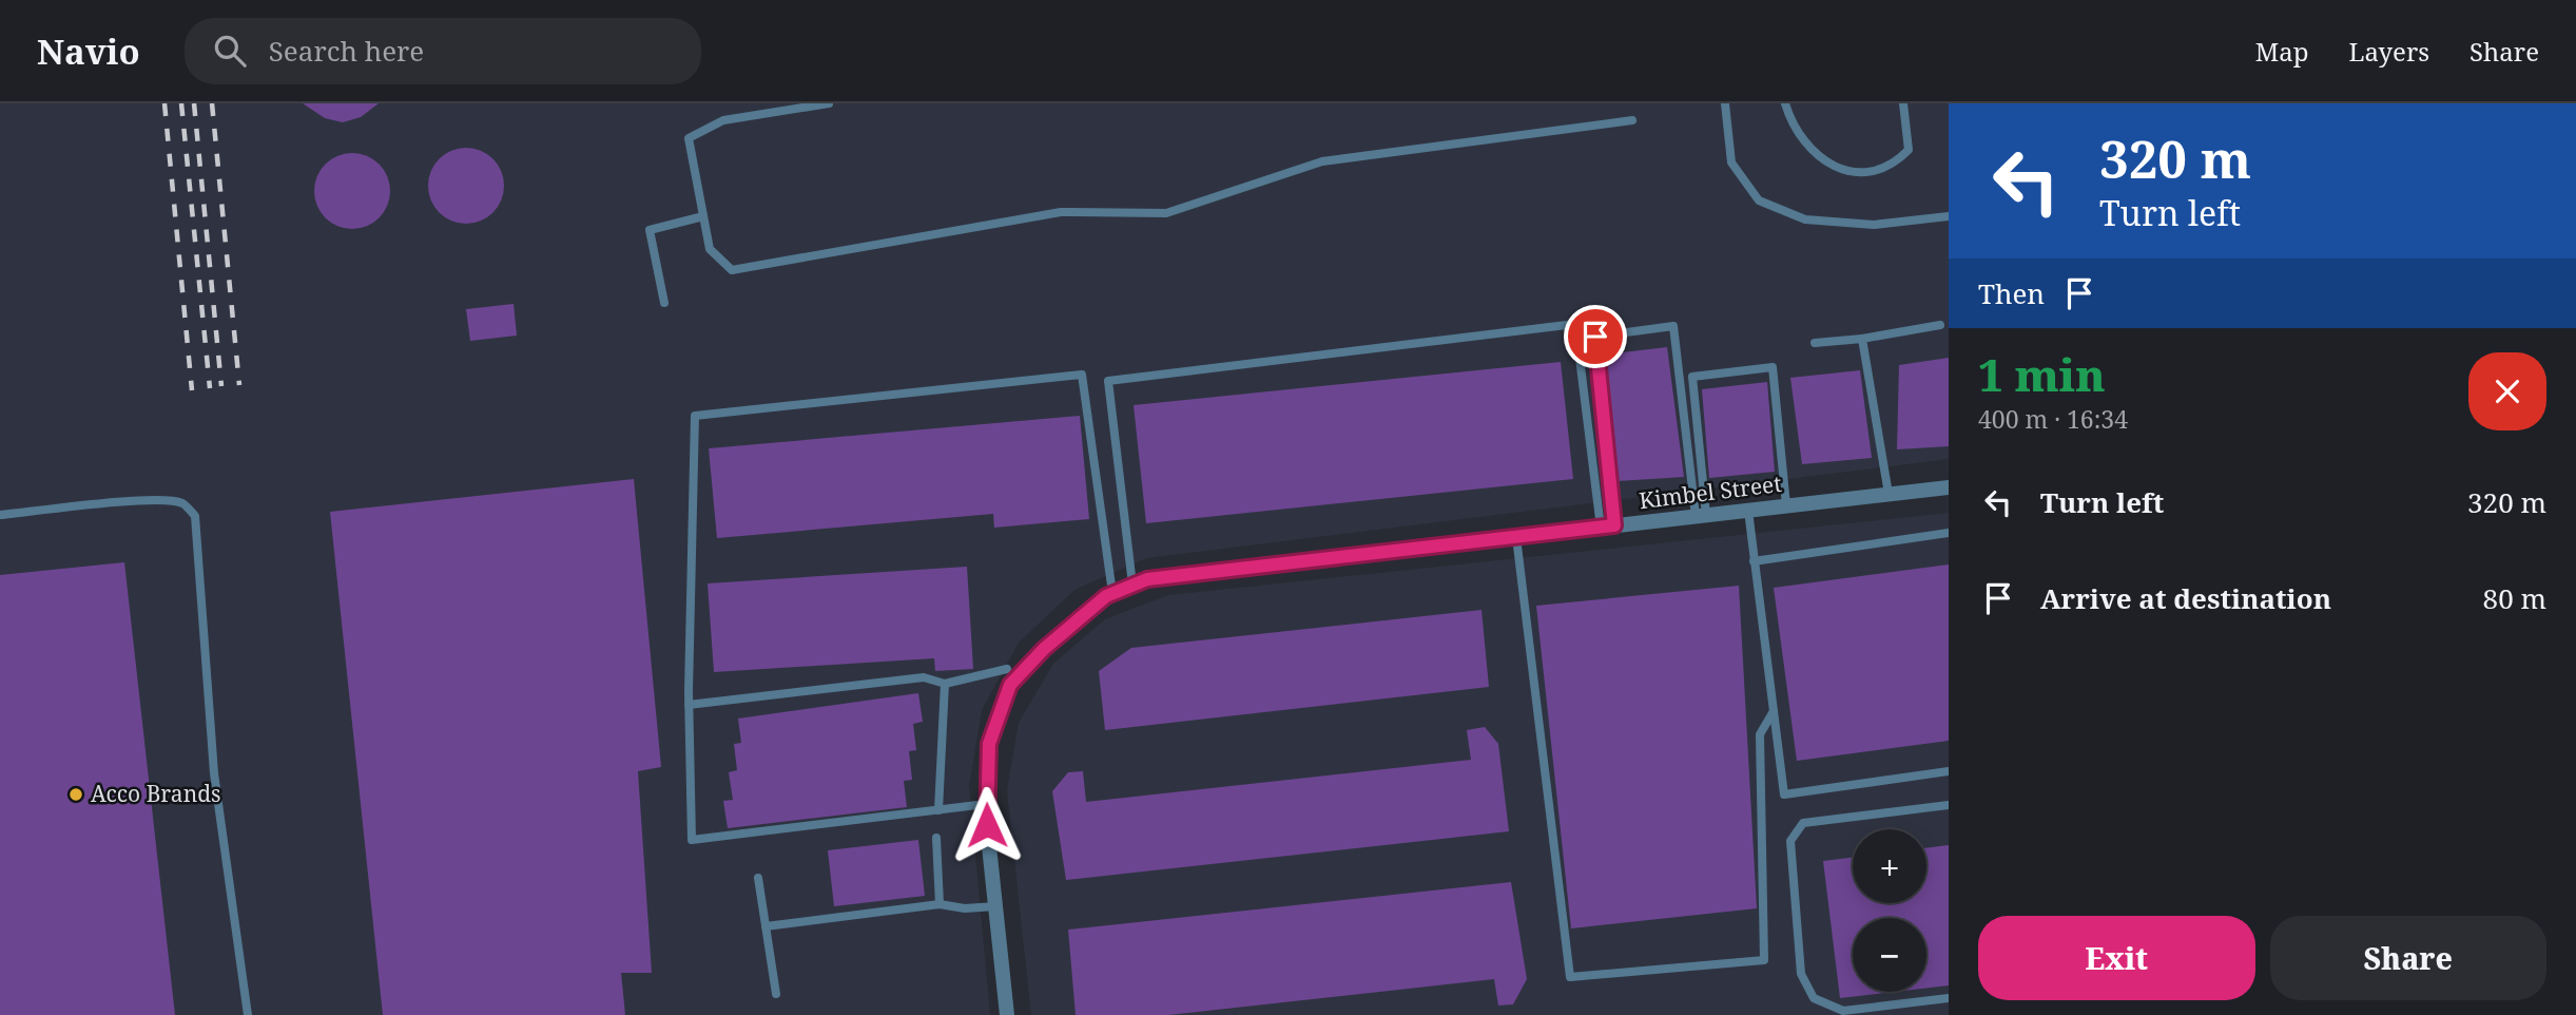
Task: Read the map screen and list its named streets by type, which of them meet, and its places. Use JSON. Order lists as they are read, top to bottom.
{
  "streets": {
    "street": ["Kimbel Street"]
  },
  "places": ["Acco Brands"],
  "page": {
    "header": "Navio",
    "search": "Search here",
    "nav": ["Map", "Layers", "Share"],
    "turn": ["320 m", "Turn left"],
    "then": "Then",
    "heading": ["1 min", "400 m · 16:34"],
    "list": [
      {
        "name": "Turn left",
        "value": "320 m"
      },
      {
        "name": "Arrive at destination",
        "value": "80 m"
      }
    ],
    "map_buttons": ["+", "−"],
    "buttons": ["Exit", "Share"]
  }
}
